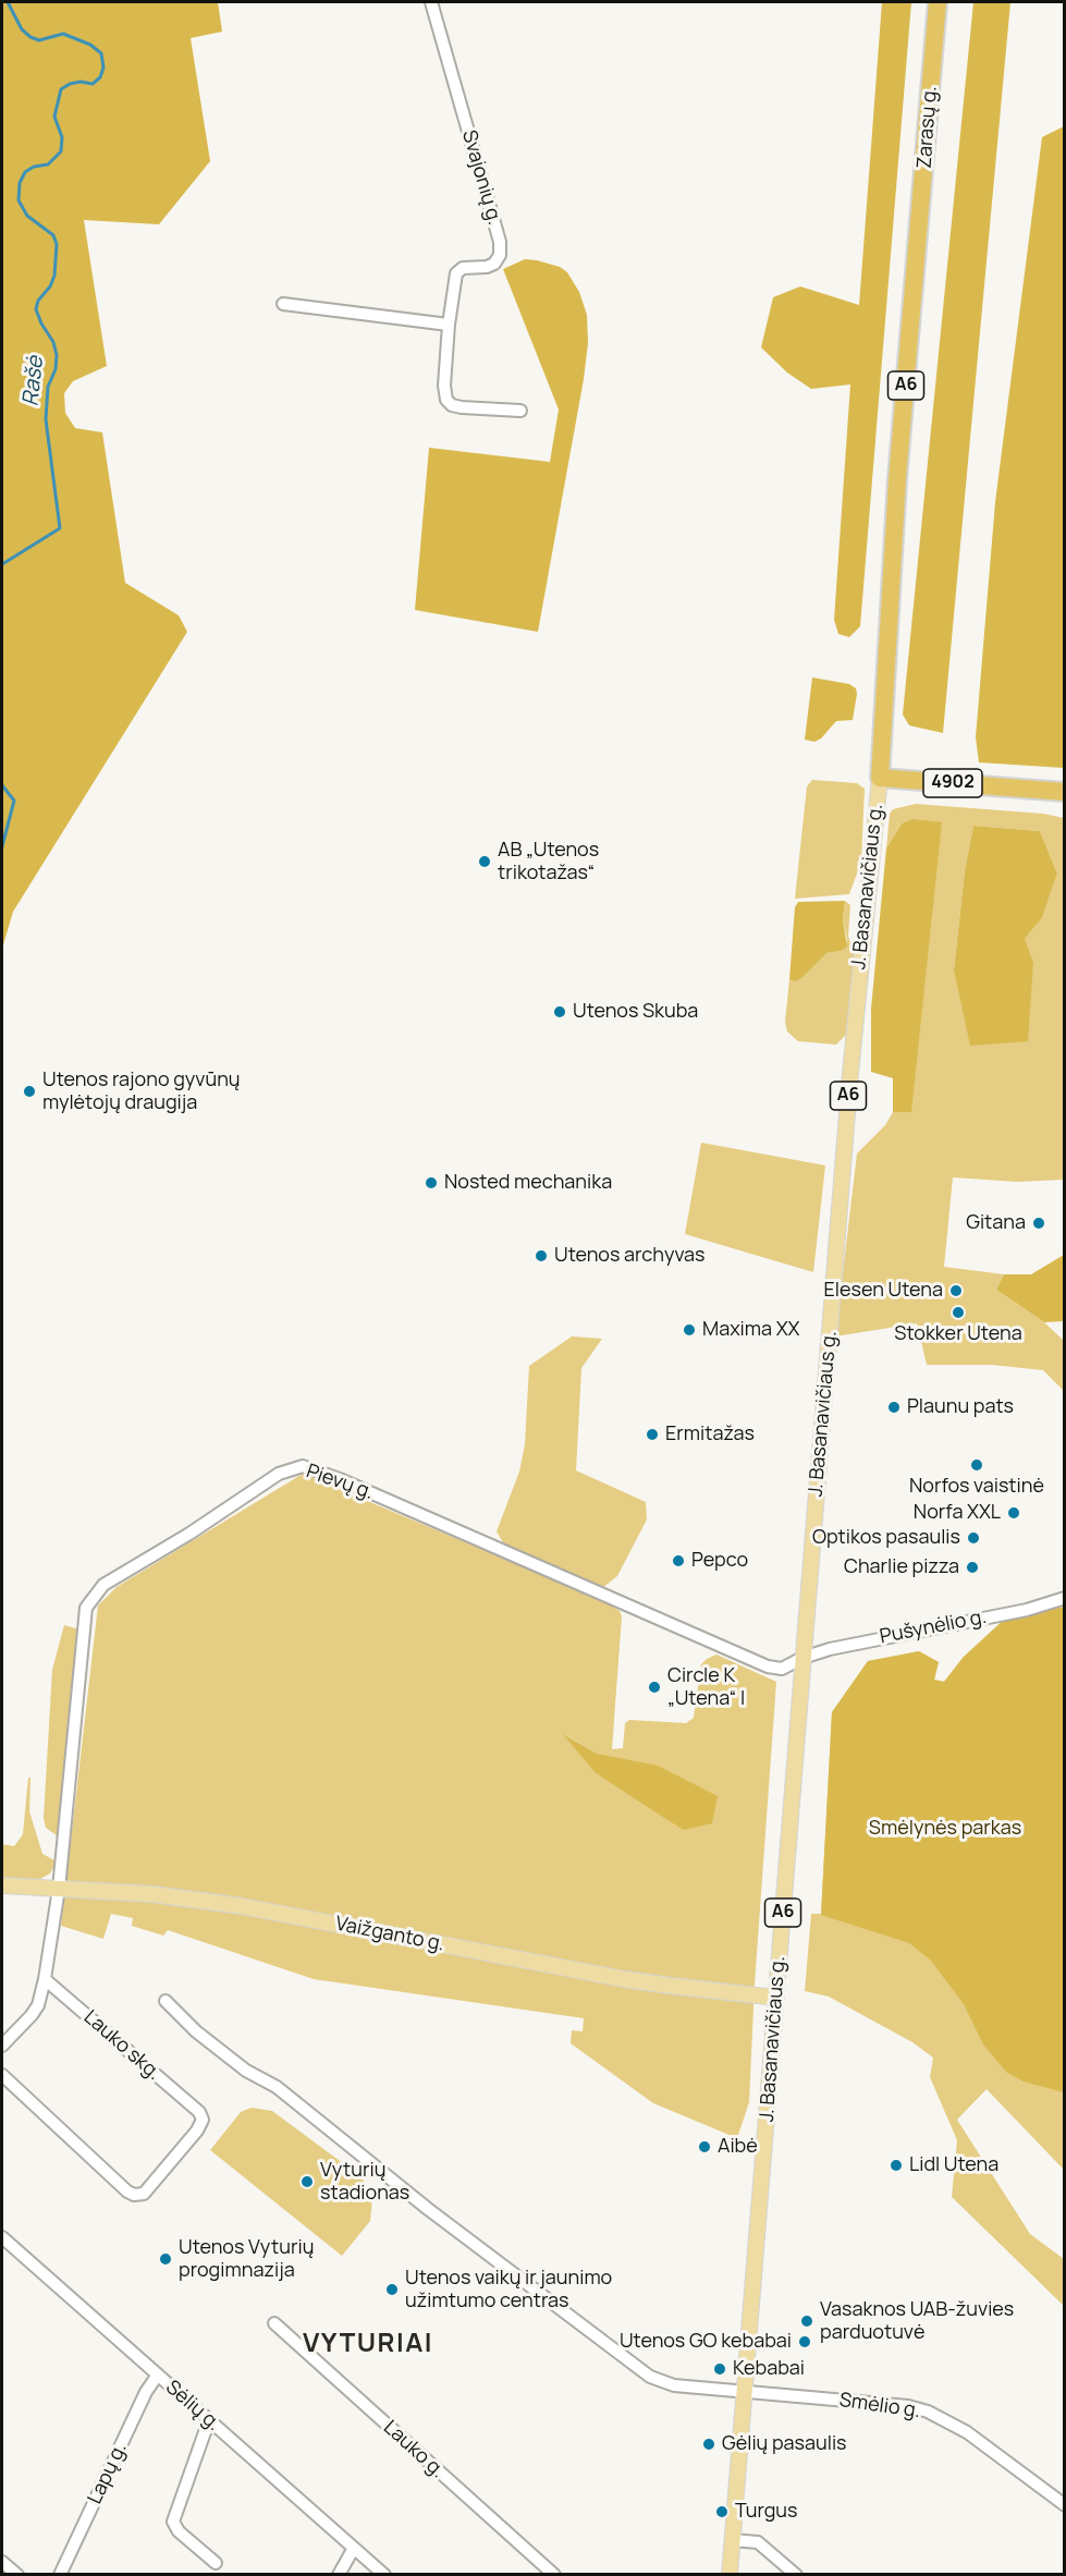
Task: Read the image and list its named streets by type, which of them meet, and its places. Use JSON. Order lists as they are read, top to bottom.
{
  "streets": {
    "highway": [
      "Zarasų g.",
      "A6",
      "4902",
      "J. Basanavičiaus g."
    ],
    "main road": ["Vaižganto g."],
    "street": [
      "Svajonių g.",
      "Pievų g.",
      "Pušynėlio g.",
      "Lauko skg.",
      "Sėlių g.",
      "Smėlio g.",
      "Lauko g.",
      "Lapų g."
    ]
  },
  "crossings": [
    ["Zarasų g.", "J. Basanavičiaus g."],
    ["4902", "J. Basanavičiaus g."],
    ["J. Basanavičiaus g.", "Pievų g."],
    ["J. Basanavičiaus g.", "Pušynėlio g."],
    ["J. Basanavičiaus g.", "Vaižganto g."],
    ["J. Basanavičiaus g.", "Smėlio g."],
    ["Pievų g.", "Pušynėlio g."],
    ["Pievų g.", "Vaižganto g."],
    ["Pievų g.", "Lauko skg."],
    ["Sėlių g.", "Lapų g."]
  ],
  "districts": ["VYTURIAI"],
  "water": ["Rašė"],
  "parks": ["Smėlynės parkas"],
  "places": [
    "AB „Utenos trikotažas“",
    "Utenos Skuba",
    "Utenos rajono gyvūnų mylėtojų draugija",
    "Nosted mechanika",
    "Gitana",
    "Utenos archyvas",
    "Elesen Utena",
    "Stokker Utena",
    "Maxima XX",
    "Plaunu pats",
    "Ermitažas",
    "Norfos vaistinė",
    "Norfa XXL",
    "Optikos pasaulis",
    "Pepco",
    "Charlie pizza",
    "Circle K „Utena“ I",
    "Aibė",
    "Lidl Utena",
    "Vyturių stadionas",
    "Utenos Vyturių progimnazija",
    "Utenos vaikų ir jaunimo užimtumo centras",
    "Vasaknos UAB-žuvies parduotuvė",
    "Utenos GO kebabai",
    "Kebabai",
    "Gėlių pasaulis",
    "Turgus"
  ]
}
